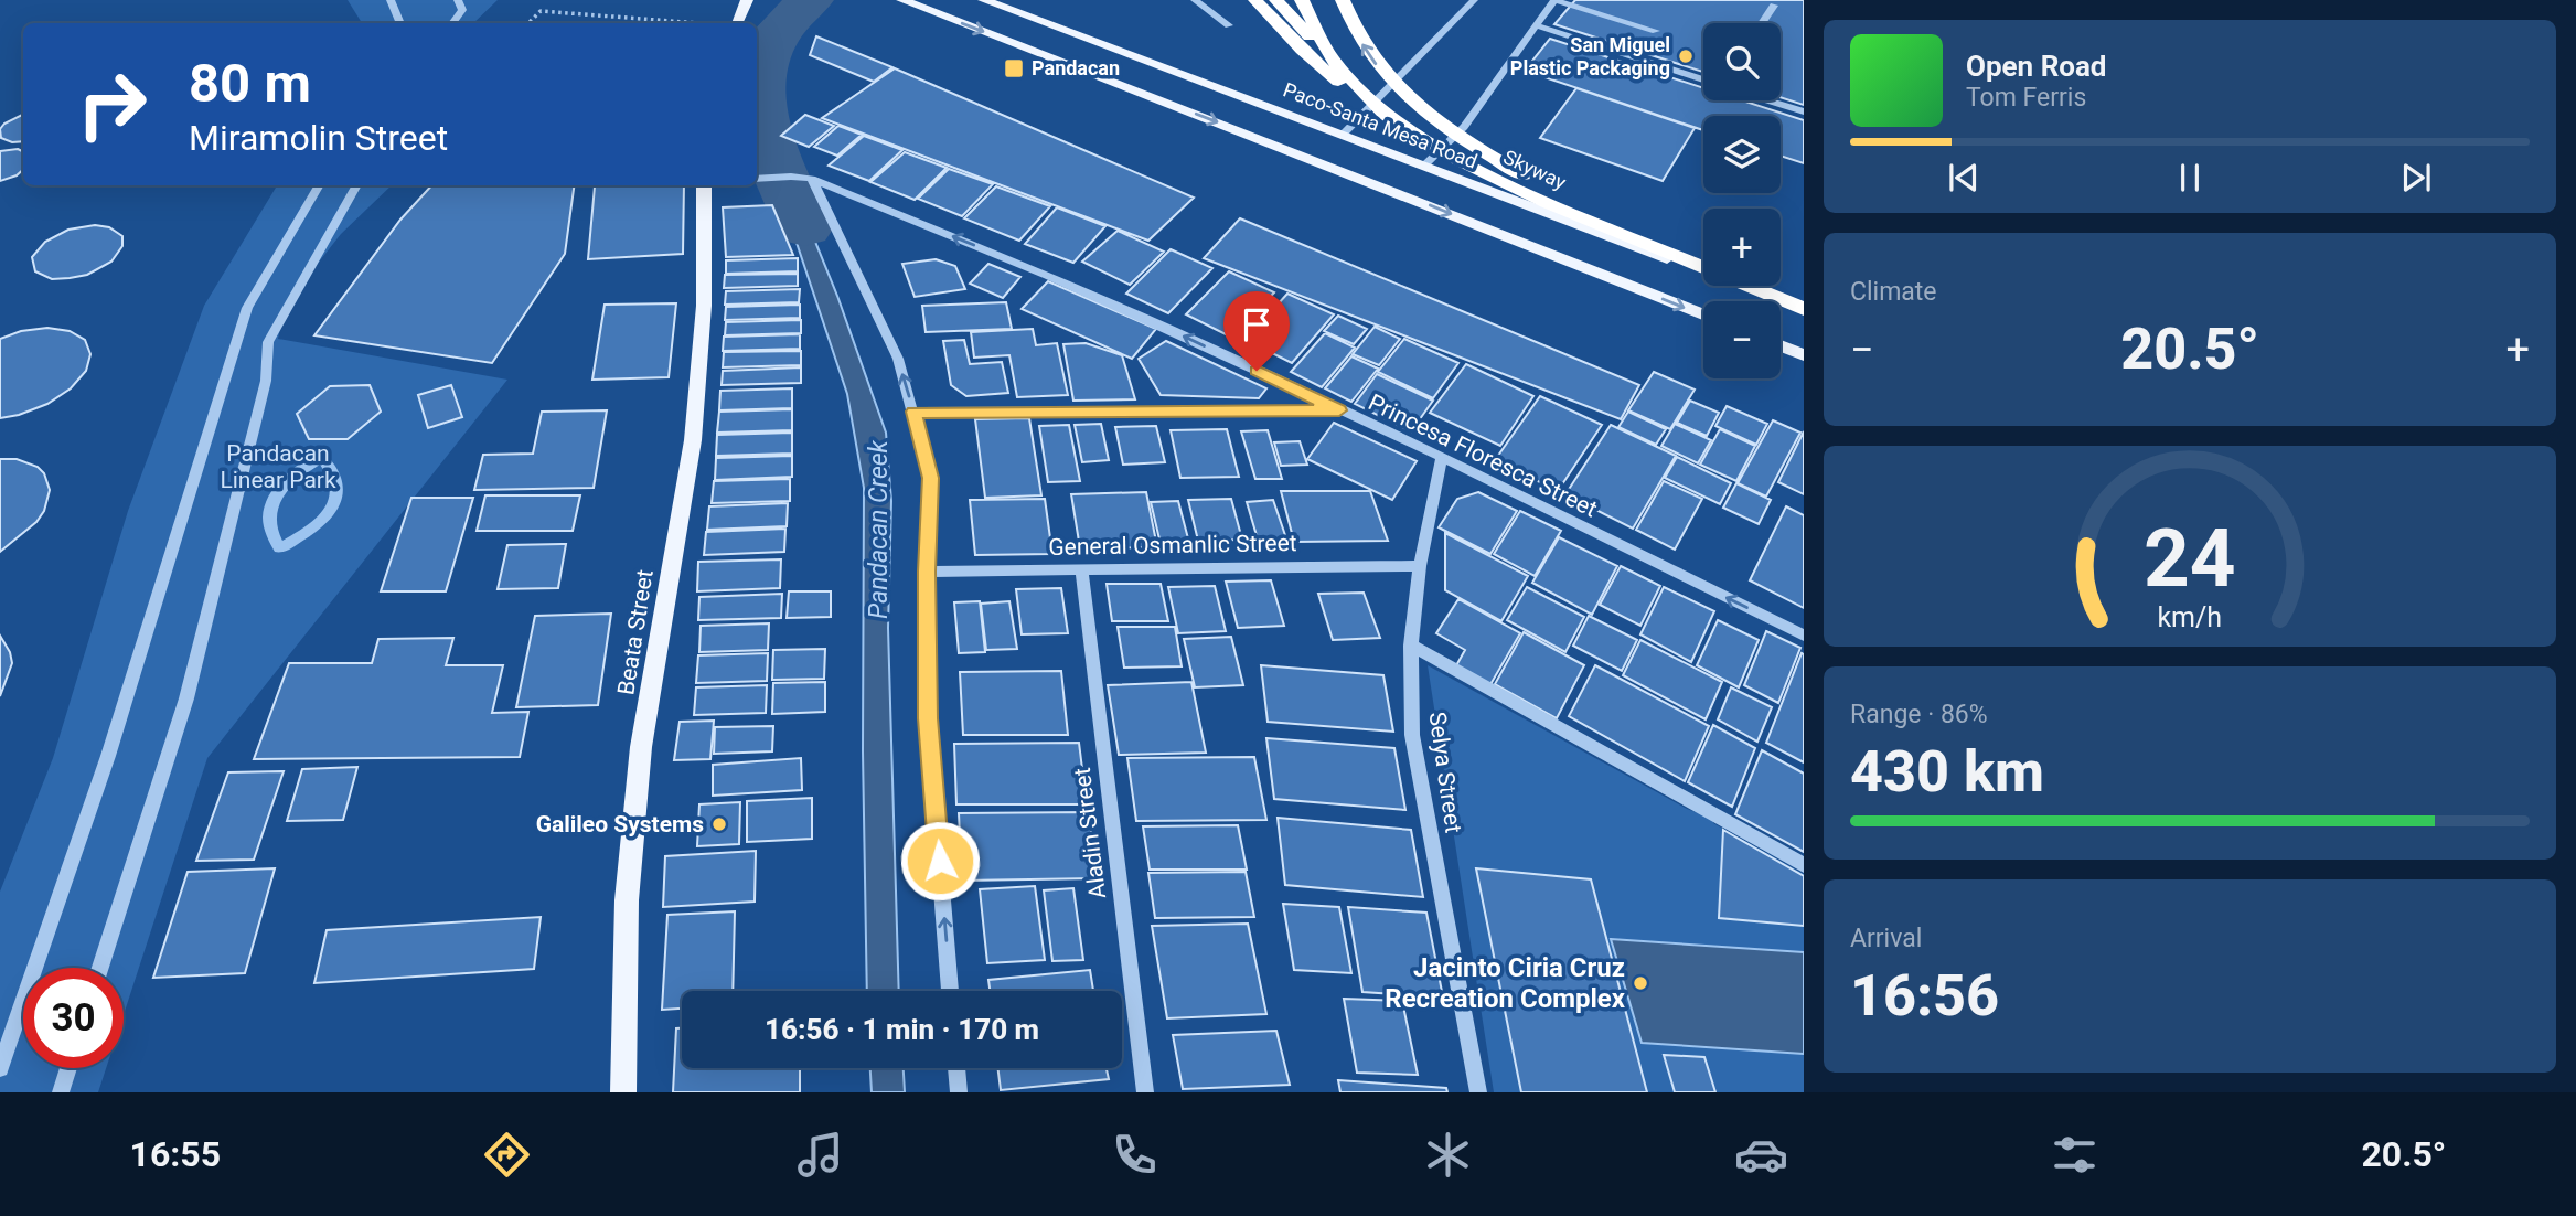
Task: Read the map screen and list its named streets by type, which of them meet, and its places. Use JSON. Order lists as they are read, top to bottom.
{
  "streets": {
    "highway": ["Skyway"],
    "main road": ["Paco-Santa Mesa Road", "Beata Street"],
    "street": [
      "Princesa Floresca Street",
      "General Osmanlic Street",
      "Selya Street",
      "Aladin Street"
    ]
  },
  "crossings": [
    ["Paco-Santa Mesa Road", "Skyway"],
    ["Princesa Floresca Street", "Selya Street"],
    ["General Osmanlic Street", "Selya Street"],
    ["General Osmanlic Street", "Aladin Street"]
  ],
  "one_way": ["Princesa Floresca Street"],
  "water": ["Pandacan Creek"],
  "parks": ["Pandacan Linear Park"],
  "places": {
    "other": ["San Miguel Plastic Packaging", "Galileo Systems", "Jacinto Ciria Cruz Recreation Complex"],
    "transit": ["Pandacan"]
  },
  "page": {
    "map_buttons": ["+", "−"],
    "turn": ["80 m", "Miramolin Street"],
    "song": ["Open Road", "Tom Ferris"],
    "tile": [
      "Climate",
      ["Range · 86%", "430 km"],
      ["Arrival", "16:56"]
    ],
    "heat": ["−", "20.5°", "+"],
    "limit": "30",
    "trip": "16:56 · 1 min · 170 m",
    "tabs": ["16:55", "20.5°"],
    "gauge": ["24", "km/h"]
  }
}
